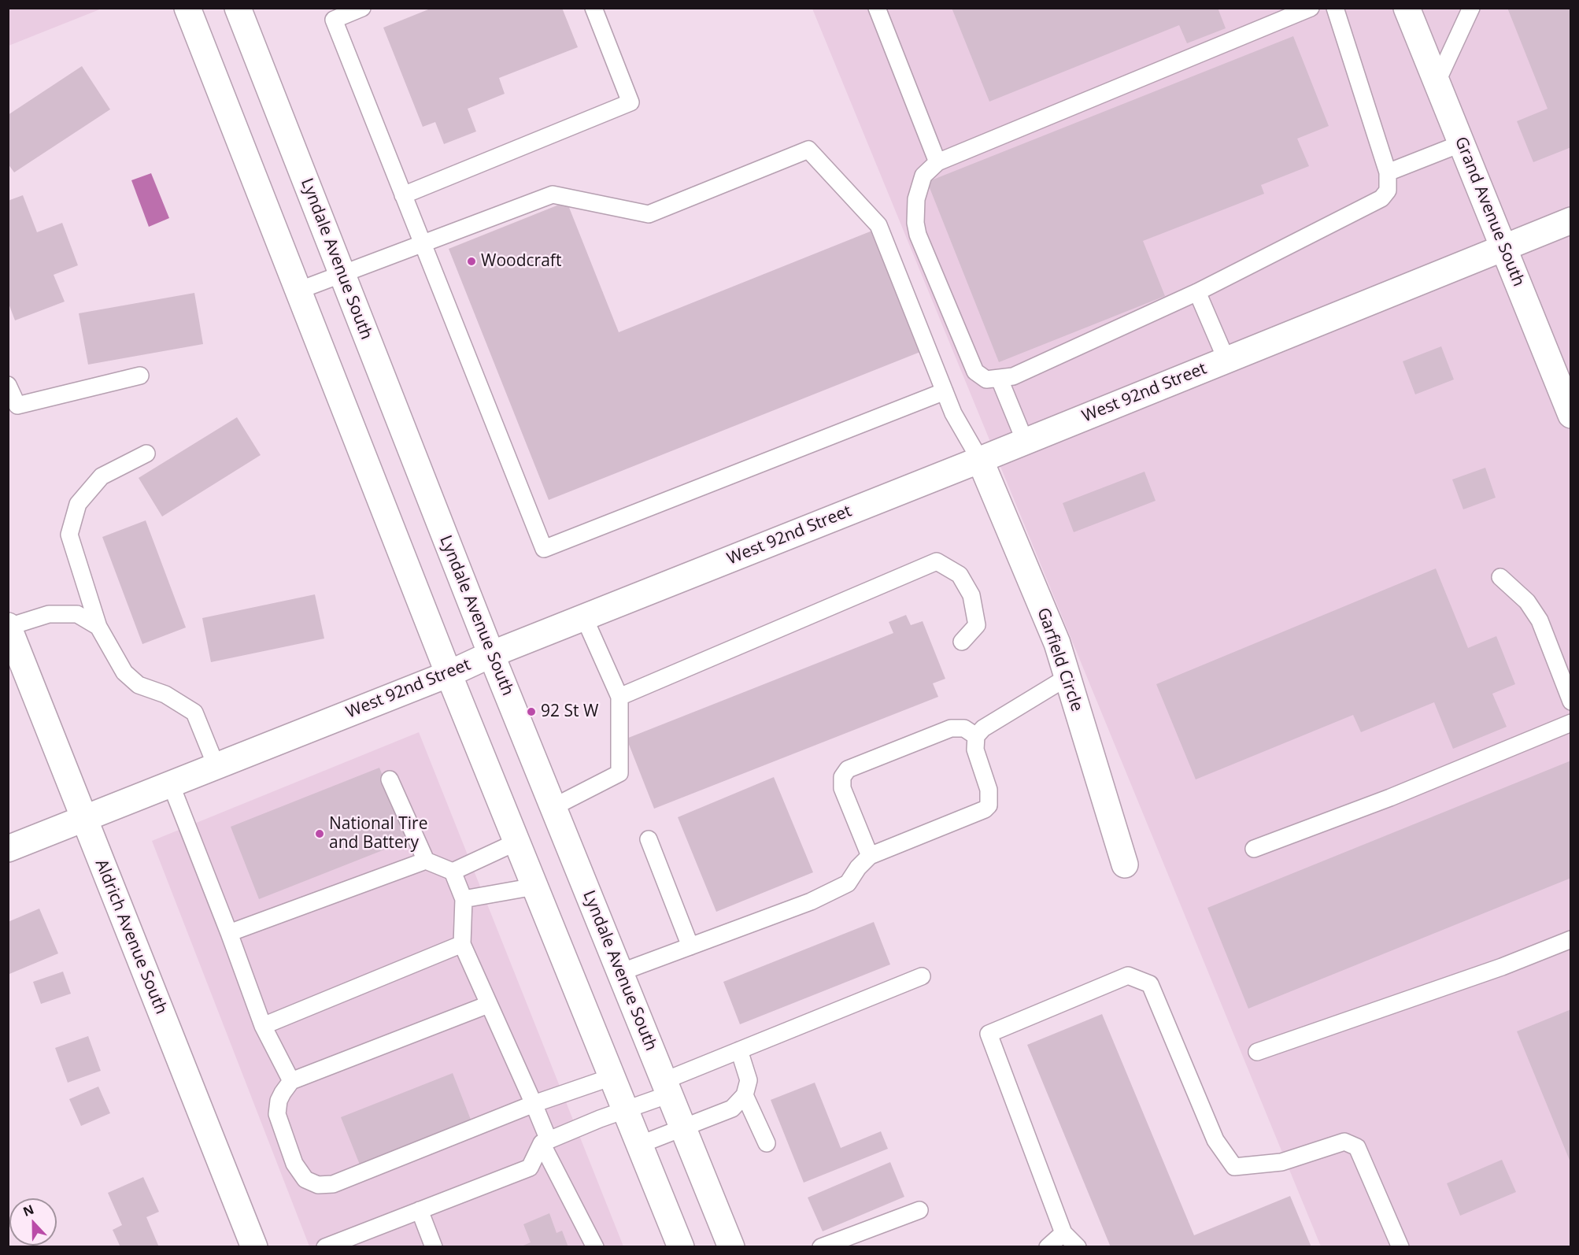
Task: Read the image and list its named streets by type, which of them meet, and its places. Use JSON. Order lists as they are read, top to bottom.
{
  "streets": {
    "street": [
      "Grand Avenue South",
      "Lyndale Avenue South",
      "West 92nd Street",
      "Garfield Circle",
      "Aldrich Avenue South"
    ]
  },
  "crossings": [
    ["Grand Avenue South", "West 92nd Street"],
    ["Lyndale Avenue South", "West 92nd Street"],
    ["West 92nd Street", "Garfield Circle"],
    ["West 92nd Street", "Aldrich Avenue South"]
  ],
  "places": ["Woodcraft", "92 St W", "National Tire and Battery"],
  "north": "top"
}
